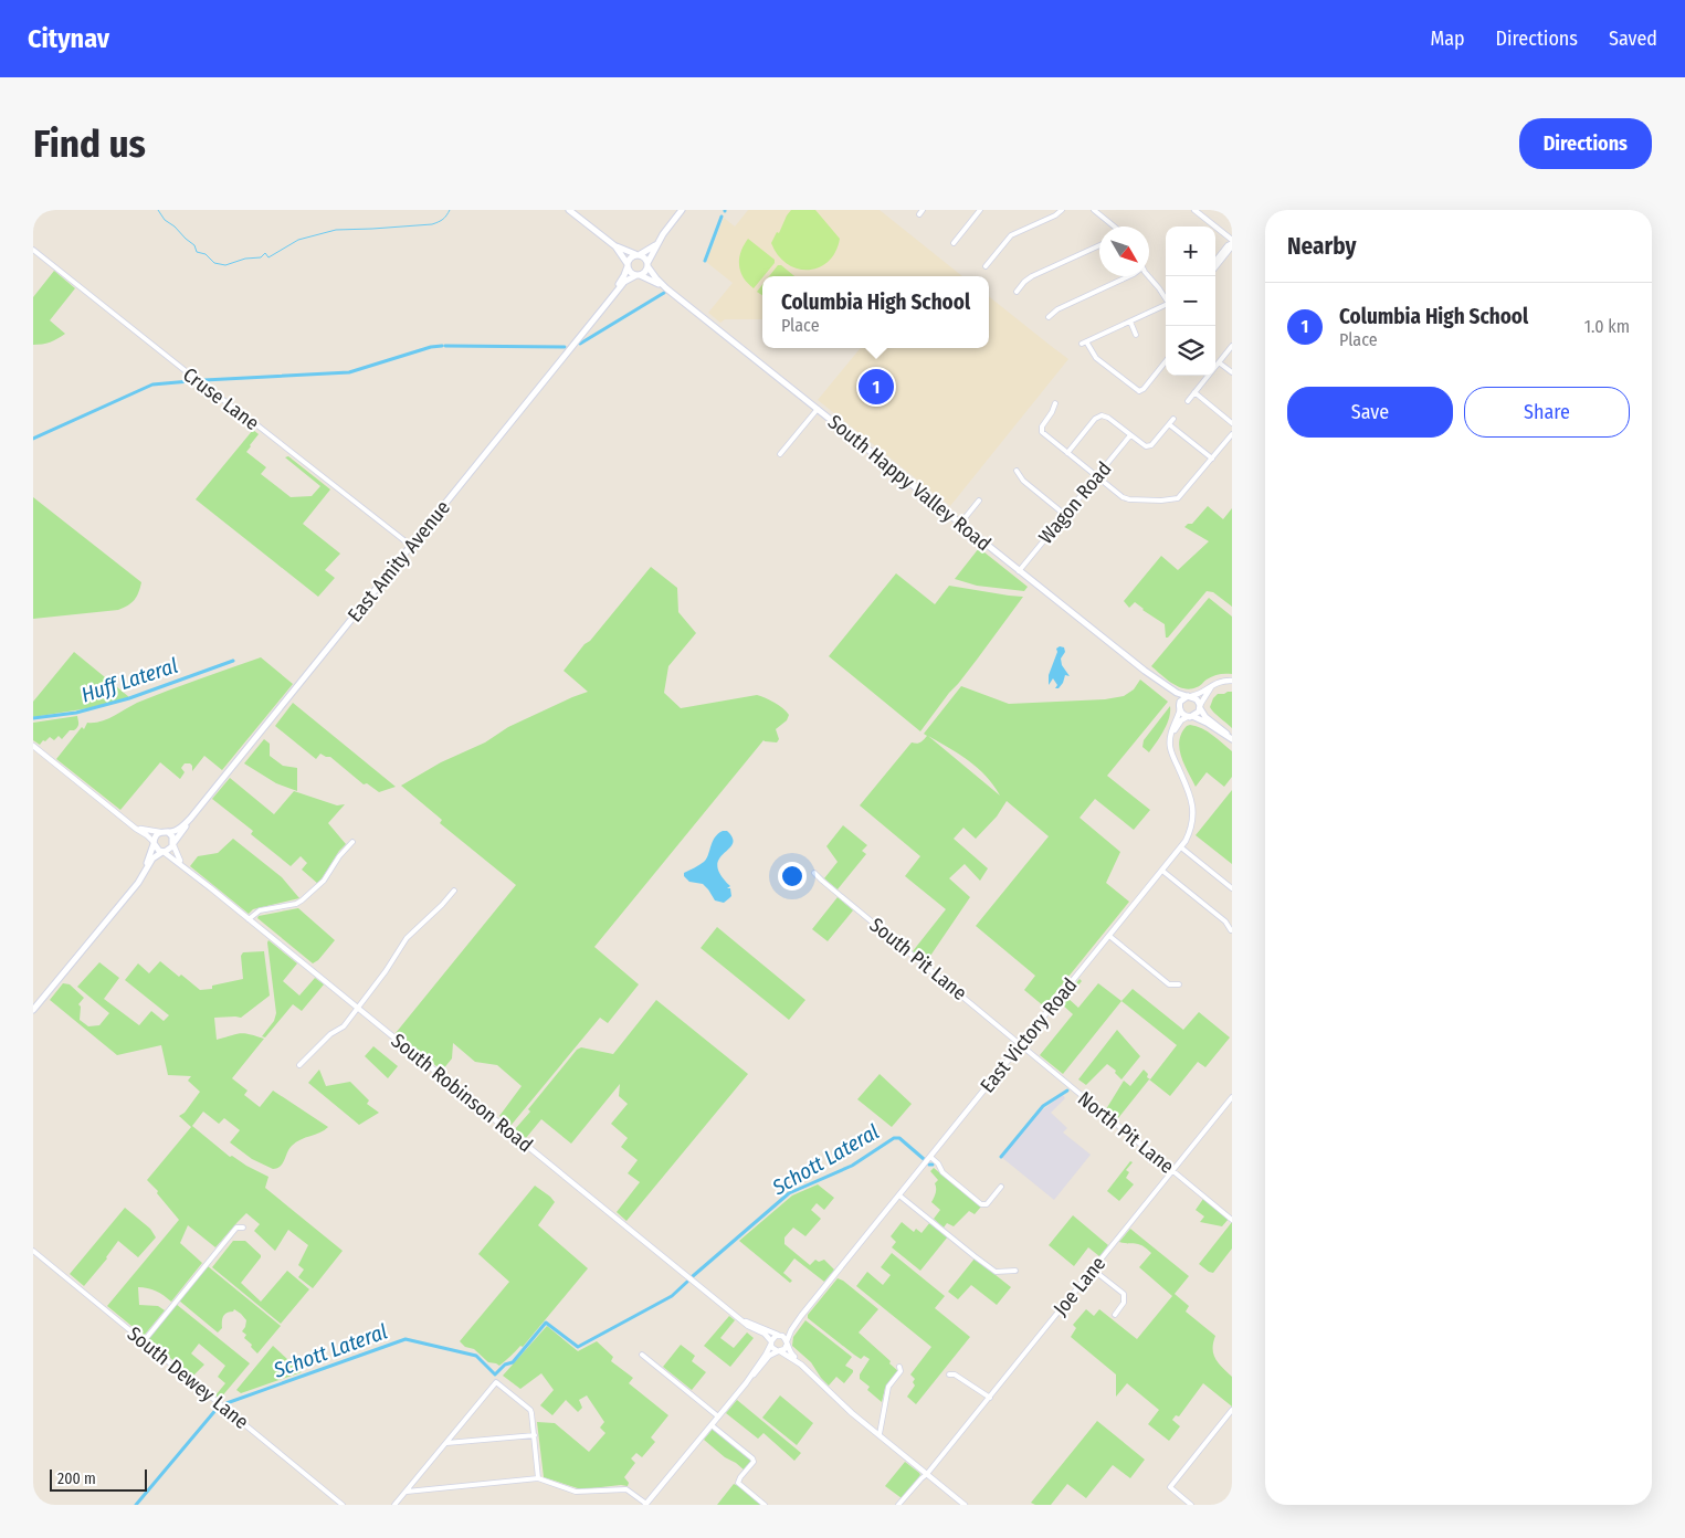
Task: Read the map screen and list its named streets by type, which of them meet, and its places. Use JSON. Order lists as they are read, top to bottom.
{
  "streets": {
    "main road": ["South Happy Valley Road", "East Amity Avenue"],
    "street": [
      "Cruse Lane",
      "Wagon Road",
      "South Pit Lane",
      "East Victory Road",
      "South Robinson Road",
      "North Pit Lane",
      "Joe Lane",
      "South Dewey Lane"
    ]
  },
  "crossings": [
    ["Cruse Lane", "East Amity Avenue"],
    ["South Happy Valley Road", "Wagon Road"],
    ["South Happy Valley Road", "East Amity Avenue"],
    ["East Amity Avenue", "South Robinson Road"],
    ["South Pit Lane", "East Victory Road"],
    ["South Pit Lane", "North Pit Lane"],
    ["East Victory Road", "South Robinson Road"],
    ["East Victory Road", "North Pit Lane"],
    ["North Pit Lane", "Joe Lane"]
  ],
  "water": ["Huff Lateral", "Schott Lateral"],
  "scale_bar": "200 m",
  "north": "bottom right",
  "page": {
    "header": "Citynav",
    "nav": ["Map", "Directions", "Saved"],
    "buttons": [
      "Directions",
      ["Save", "Share"]
    ],
    "title": "Find us",
    "heading": "Nearby",
    "map_buttons": ["+", "−"],
    "popup": ["Columbia High School", "Place"],
    "list": [
      {
        "mark": "1",
        "name": "Columbia High School",
        "note": "Place",
        "value": "1.0 km"
      }
    ],
    "pins": "1",
    "scale": "200 m"
  }
}
